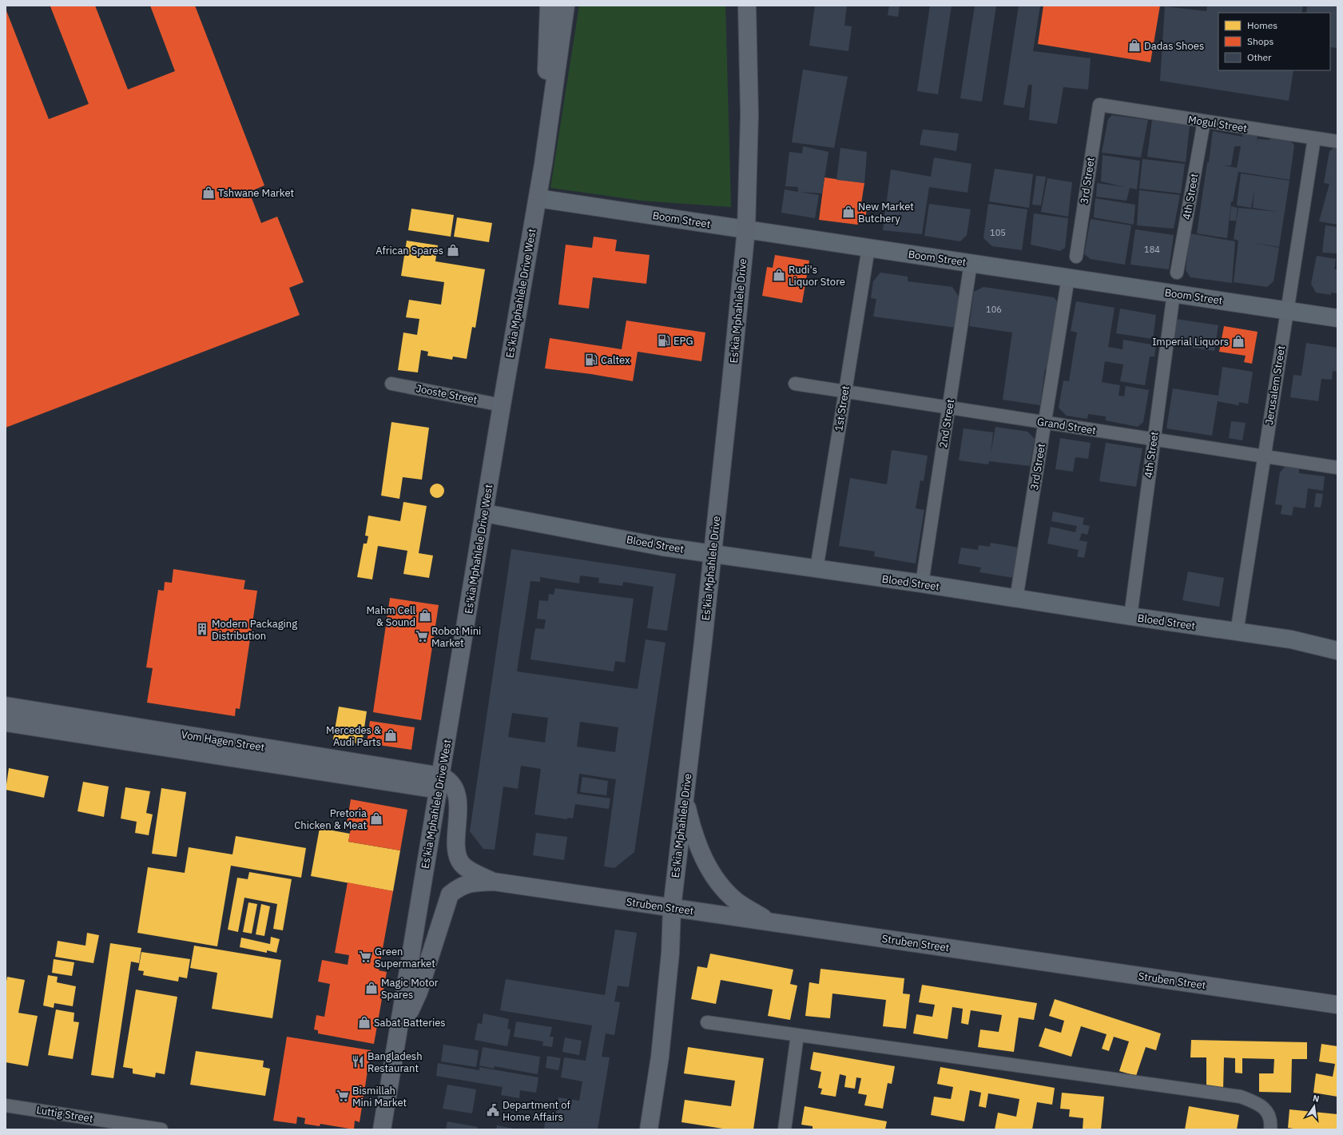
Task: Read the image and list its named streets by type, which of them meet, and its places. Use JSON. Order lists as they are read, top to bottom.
{
  "streets": {
    "main road": [
      "Boom Street",
      "Es'kia Mphahlele Drive West",
      "Es'kia Mphahlele Drive",
      "Bloed Street",
      "Vom Hagen Street",
      "Struben Street"
    ],
    "street": [
      "Mogul Street",
      "3rd Street",
      "4th Street",
      "Jerusalem Street",
      "Jooste Street",
      "1st Street",
      "2nd Street",
      "Grand Street",
      "Luttig Street"
    ]
  },
  "crossings": [
    ["Mogul Street", "3rd Street"],
    ["Mogul Street", "4th Street"],
    ["Mogul Street", "Jerusalem Street"],
    ["3rd Street", "Boom Street"],
    ["3rd Street", "Grand Street"],
    ["3rd Street", "Bloed Street"],
    ["4th Street", "Boom Street"],
    ["4th Street", "Grand Street"],
    ["4th Street", "Bloed Street"],
    ["Boom Street", "Es'kia Mphahlele Drive West"],
    ["Boom Street", "Es'kia Mphahlele Drive"],
    ["Boom Street", "Jerusalem Street"],
    ["Boom Street", "1st Street"],
    ["Boom Street", "2nd Street"],
    ["Es'kia Mphahlele Drive West", "Jooste Street"],
    ["Es'kia Mphahlele Drive West", "Bloed Street"],
    ["Es'kia Mphahlele Drive West", "Vom Hagen Street"],
    ["Es'kia Mphahlele Drive", "Bloed Street"],
    ["Es'kia Mphahlele Drive", "Struben Street"],
    ["Jerusalem Street", "Grand Street"],
    ["Jerusalem Street", "Bloed Street"],
    ["1st Street", "Grand Street"],
    ["1st Street", "Bloed Street"],
    ["2nd Street", "Grand Street"],
    ["2nd Street", "Bloed Street"]
  ],
  "places": {
    "shop": [
      "Dadas Shoes",
      "Tshwane Market",
      "New Market Butchery",
      "African Spares",
      "Rudi's Liquor Store",
      "Imperial Liquors",
      "Mahm Cell & Sound",
      "Mercedes & Audi Parts",
      "Pretoria Chicken & Meat",
      "Magic Motor Spares",
      "Sabat Batteries"
    ],
    "fuel station": ["EPG", "Caltex"],
    "building": ["Modern Packaging Distribution"],
    "supermarket": ["Robot Mini Market", "Green Supermarket", "Bismillah Mini Market"],
    "restaurant": ["Bangladesh Restaurant"],
    "public building": ["Department of Home Affairs"]
  },
  "house_numbers": ["105", "184", "106"],
  "legend": ["Homes", "Shops", "Other"],
  "north": "top"
}
